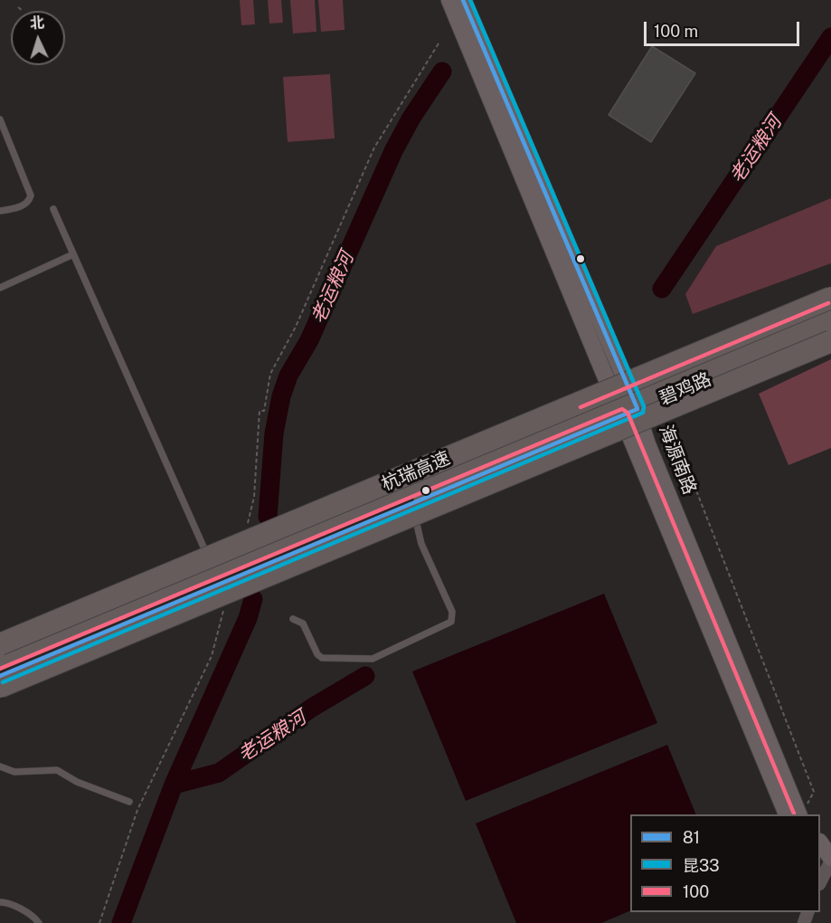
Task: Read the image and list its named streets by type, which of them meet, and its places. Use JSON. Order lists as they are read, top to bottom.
{
  "streets": {
    "highway": ["碧鸡路", "杭瑞高速"],
    "main road": ["海源南路"]
  },
  "crossings": [
    ["碧鸡路", "海源南路"]
  ],
  "water": ["老运粮河"],
  "lines": ["transit line 81", "transit line 昆33", "transit line 100"],
  "legend": ["81", "昆33", "100"],
  "scale_bar": "100 m",
  "north": "top"
}
